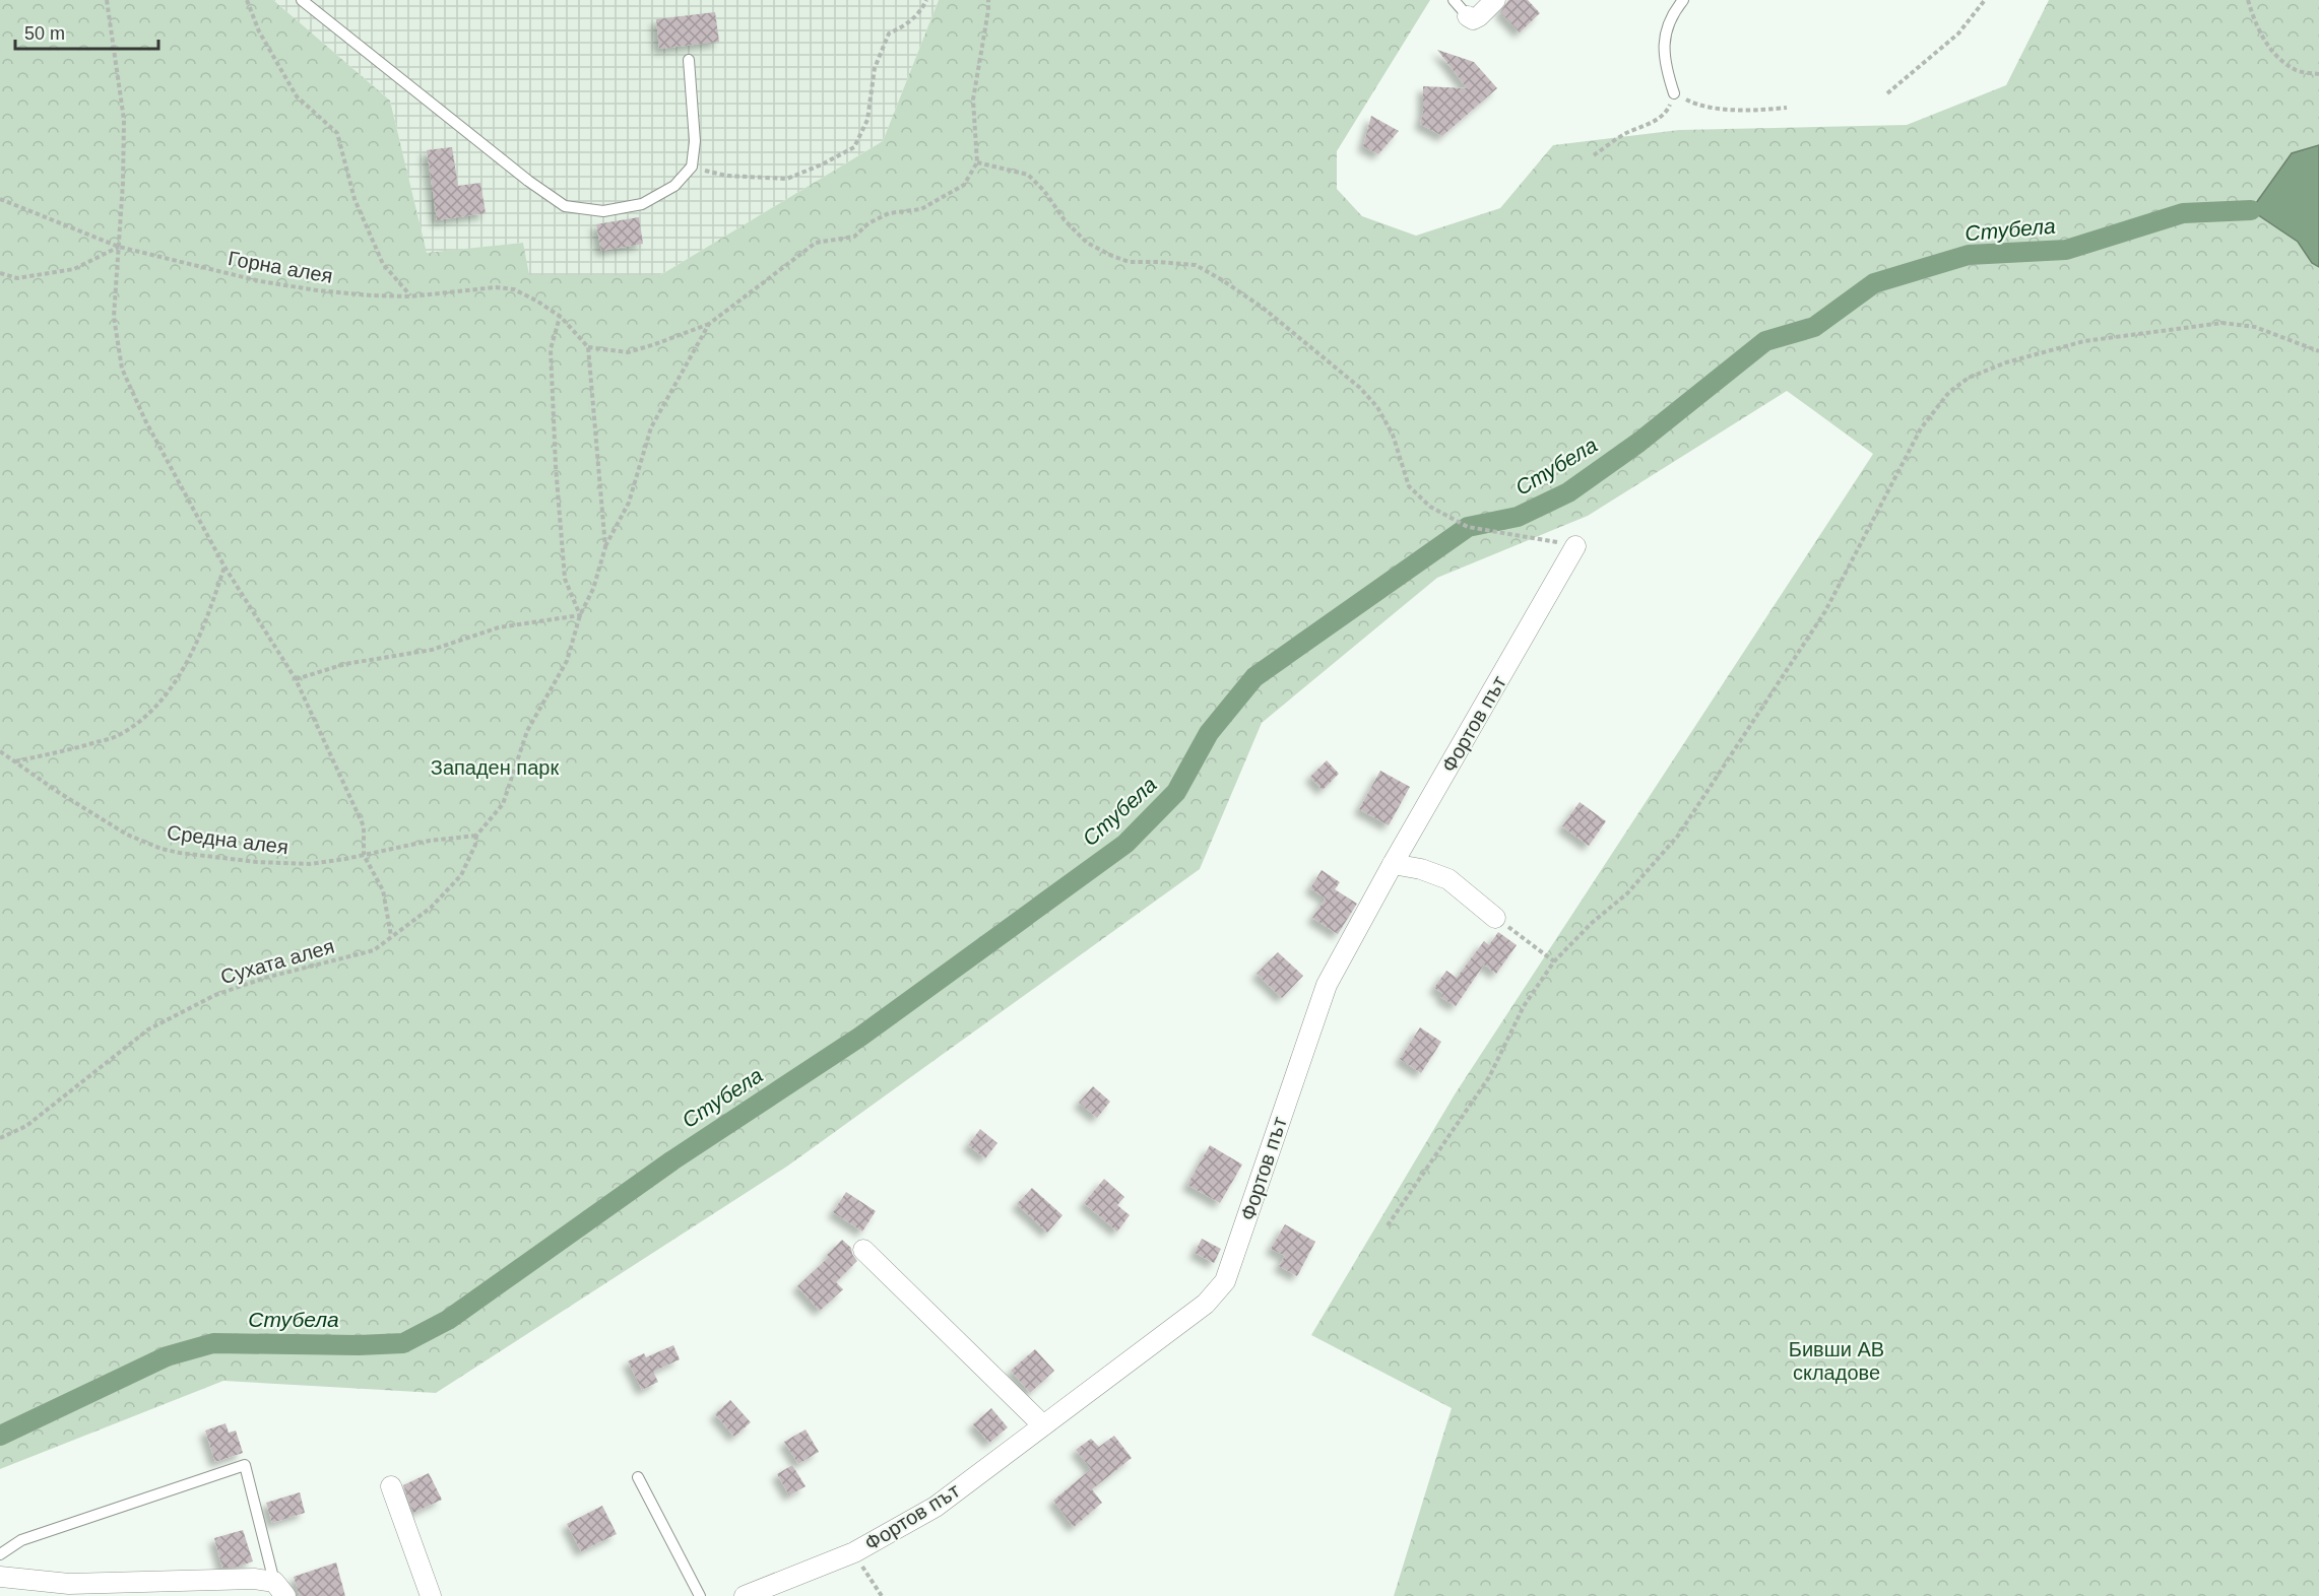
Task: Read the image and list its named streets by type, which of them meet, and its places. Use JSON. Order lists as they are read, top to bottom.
{
  "streets": {
    "street": ["Фортов път"],
    "path": ["Горна алея", "Средна алея", "Сухата алея"]
  },
  "crossings": [
    ["Средна алея", "Сухата алея"]
  ],
  "water": ["Стубела"],
  "parks": ["Западен парк", "Бивши АВ складове"],
  "scale_bar": "50 m"
}
